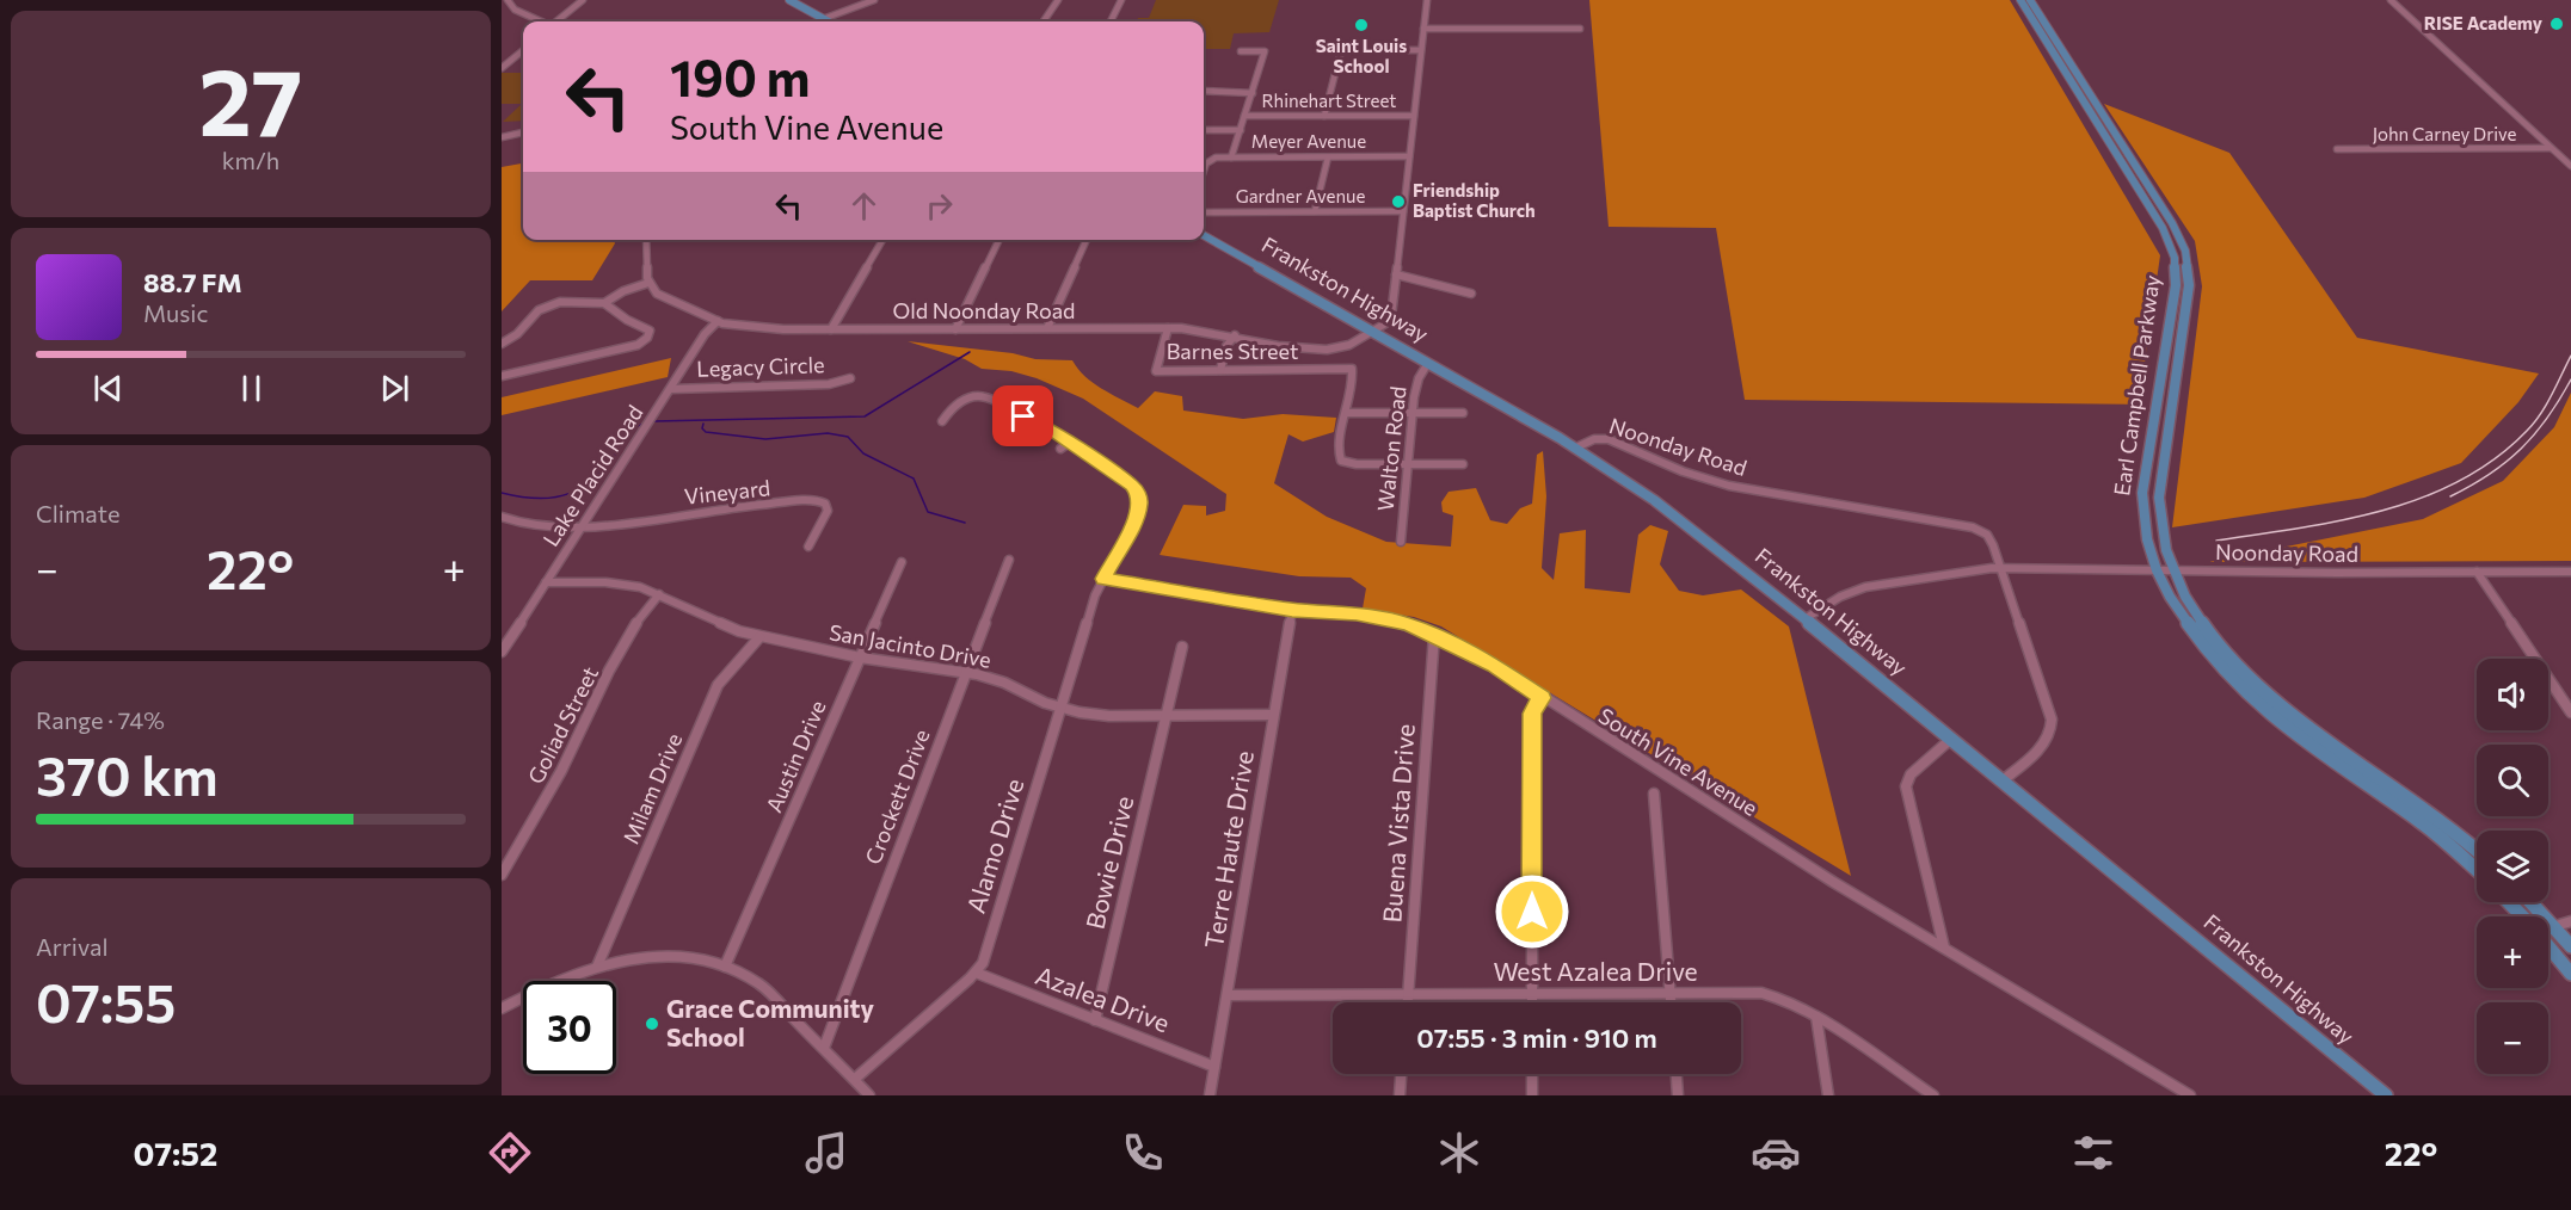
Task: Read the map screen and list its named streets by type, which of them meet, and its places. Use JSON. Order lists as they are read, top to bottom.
{
  "streets": {
    "main road": ["Frankston Highway", "Earl Campbell Parkway"],
    "street": [
      "Rhinehart Street",
      "John Carney Drive",
      "Meyer Avenue",
      "Gardner Avenue",
      "Old Noonday Road",
      "Barnes Street",
      "Legacy Circle",
      "Noonday Road",
      "Walton Road",
      "Lake Placid Road",
      "Vineyard",
      "San Jacinto Drive",
      "Goliad Street",
      "Austin Drive",
      "South Vine Avenue",
      "Milam Drive",
      "Crockett Drive",
      "Buena Vista Drive",
      "Alamo Drive",
      "Terre Haute Drive",
      "Bowie Drive",
      "West Azalea Drive",
      "Azalea Drive"
    ]
  },
  "crossings": [
    ["Frankston Highway", "Old Noonday Road"],
    ["Frankston Highway", "Noonday Road"],
    ["Frankston Highway", "Walton Road"],
    ["Old Noonday Road", "Barnes Street"],
    ["Old Noonday Road", "Lake Placid Road"],
    ["Legacy Circle", "Lake Placid Road"],
    ["Earl Campbell Parkway", "Noonday Road"],
    ["Lake Placid Road", "Vineyard"],
    ["Lake Placid Road", "San Jacinto Drive"],
    ["San Jacinto Drive", "Goliad Street"],
    ["San Jacinto Drive", "Austin Drive"],
    ["San Jacinto Drive", "Milam Drive"],
    ["San Jacinto Drive", "Crockett Drive"],
    ["San Jacinto Drive", "Alamo Drive"],
    ["San Jacinto Drive", "Terre Haute Drive"],
    ["San Jacinto Drive", "Bowie Drive"],
    ["South Vine Avenue", "Buena Vista Drive"],
    ["South Vine Avenue", "Alamo Drive"],
    ["South Vine Avenue", "Terre Haute Drive"],
    ["Buena Vista Drive", "West Azalea Drive"],
    ["Alamo Drive", "Azalea Drive"],
    ["Terre Haute Drive", "West Azalea Drive"],
    ["Terre Haute Drive", "Azalea Drive"],
    ["Bowie Drive", "Azalea Drive"]
  ],
  "places": [
    "RISE Academy",
    "Saint Louis School",
    "Friendship Baptist Church",
    "Grace Community School"
  ],
  "page": {
    "tile": [
      ["27", "km/h"],
      "Climate",
      ["Range · 74%", "370 km"],
      ["Arrival", "07:55"]
    ],
    "turn": ["190 m", "South Vine Avenue"],
    "song": ["88.7 FM", "Music"],
    "heat": ["−", "22°", "+"],
    "map_buttons": ["+", "−"],
    "limit": "30",
    "trip": "07:55 · 3 min · 910 m",
    "tabs": ["07:52", "22°"]
  }
}
